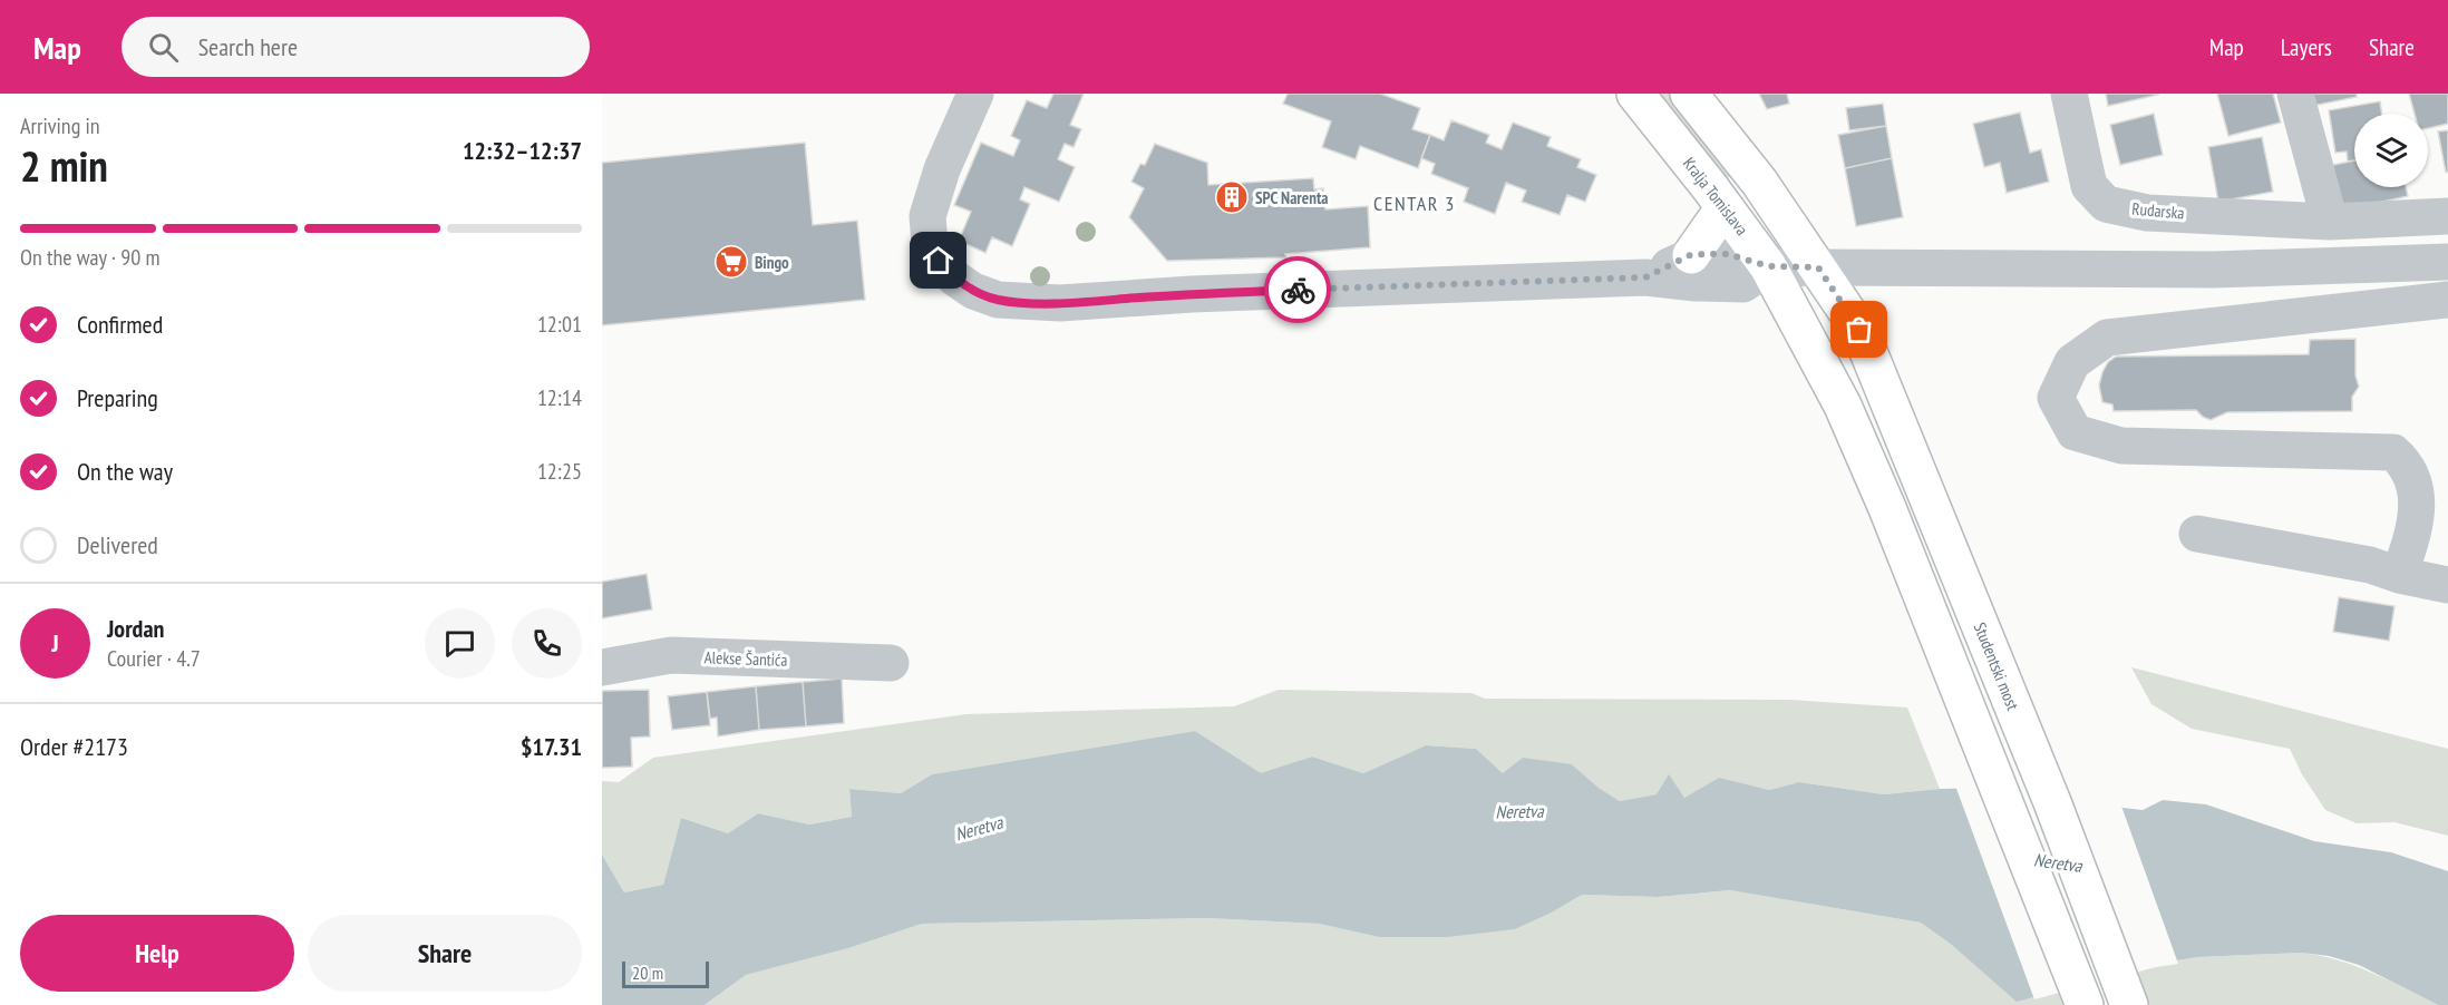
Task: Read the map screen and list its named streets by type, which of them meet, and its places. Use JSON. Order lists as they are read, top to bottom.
{
  "streets": {
    "main road": ["Kralja Tomislava", "Studentski most"],
    "street": ["Rudarska", "Alekse Šantića"]
  },
  "districts": ["CENTAR 3"],
  "water": ["Neretva"],
  "places": {
    "building": ["SPC Narenta"],
    "supermarket": ["Bingo"]
  },
  "scale_bar": "20 m",
  "page": {
    "header": "Map",
    "search": "Search here",
    "nav": ["Map", "Layers", "Share"],
    "heading": ["2 min", "Arriving in", "12:32–12:37"],
    "panel": [
      "Jordan",
      "Courier · 4.7",
      "Order #2173",
      "$17.31"
    ],
    "bar": "On the way · 90 m",
    "list": [
      ["Confirmed", "12:01"],
      ["Preparing", "12:14"],
      ["On the way", "12:25"],
      "Delivered"
    ],
    "round": "J",
    "buttons": ["Help", "Share"],
    "scale": "20 m"
  }
}
